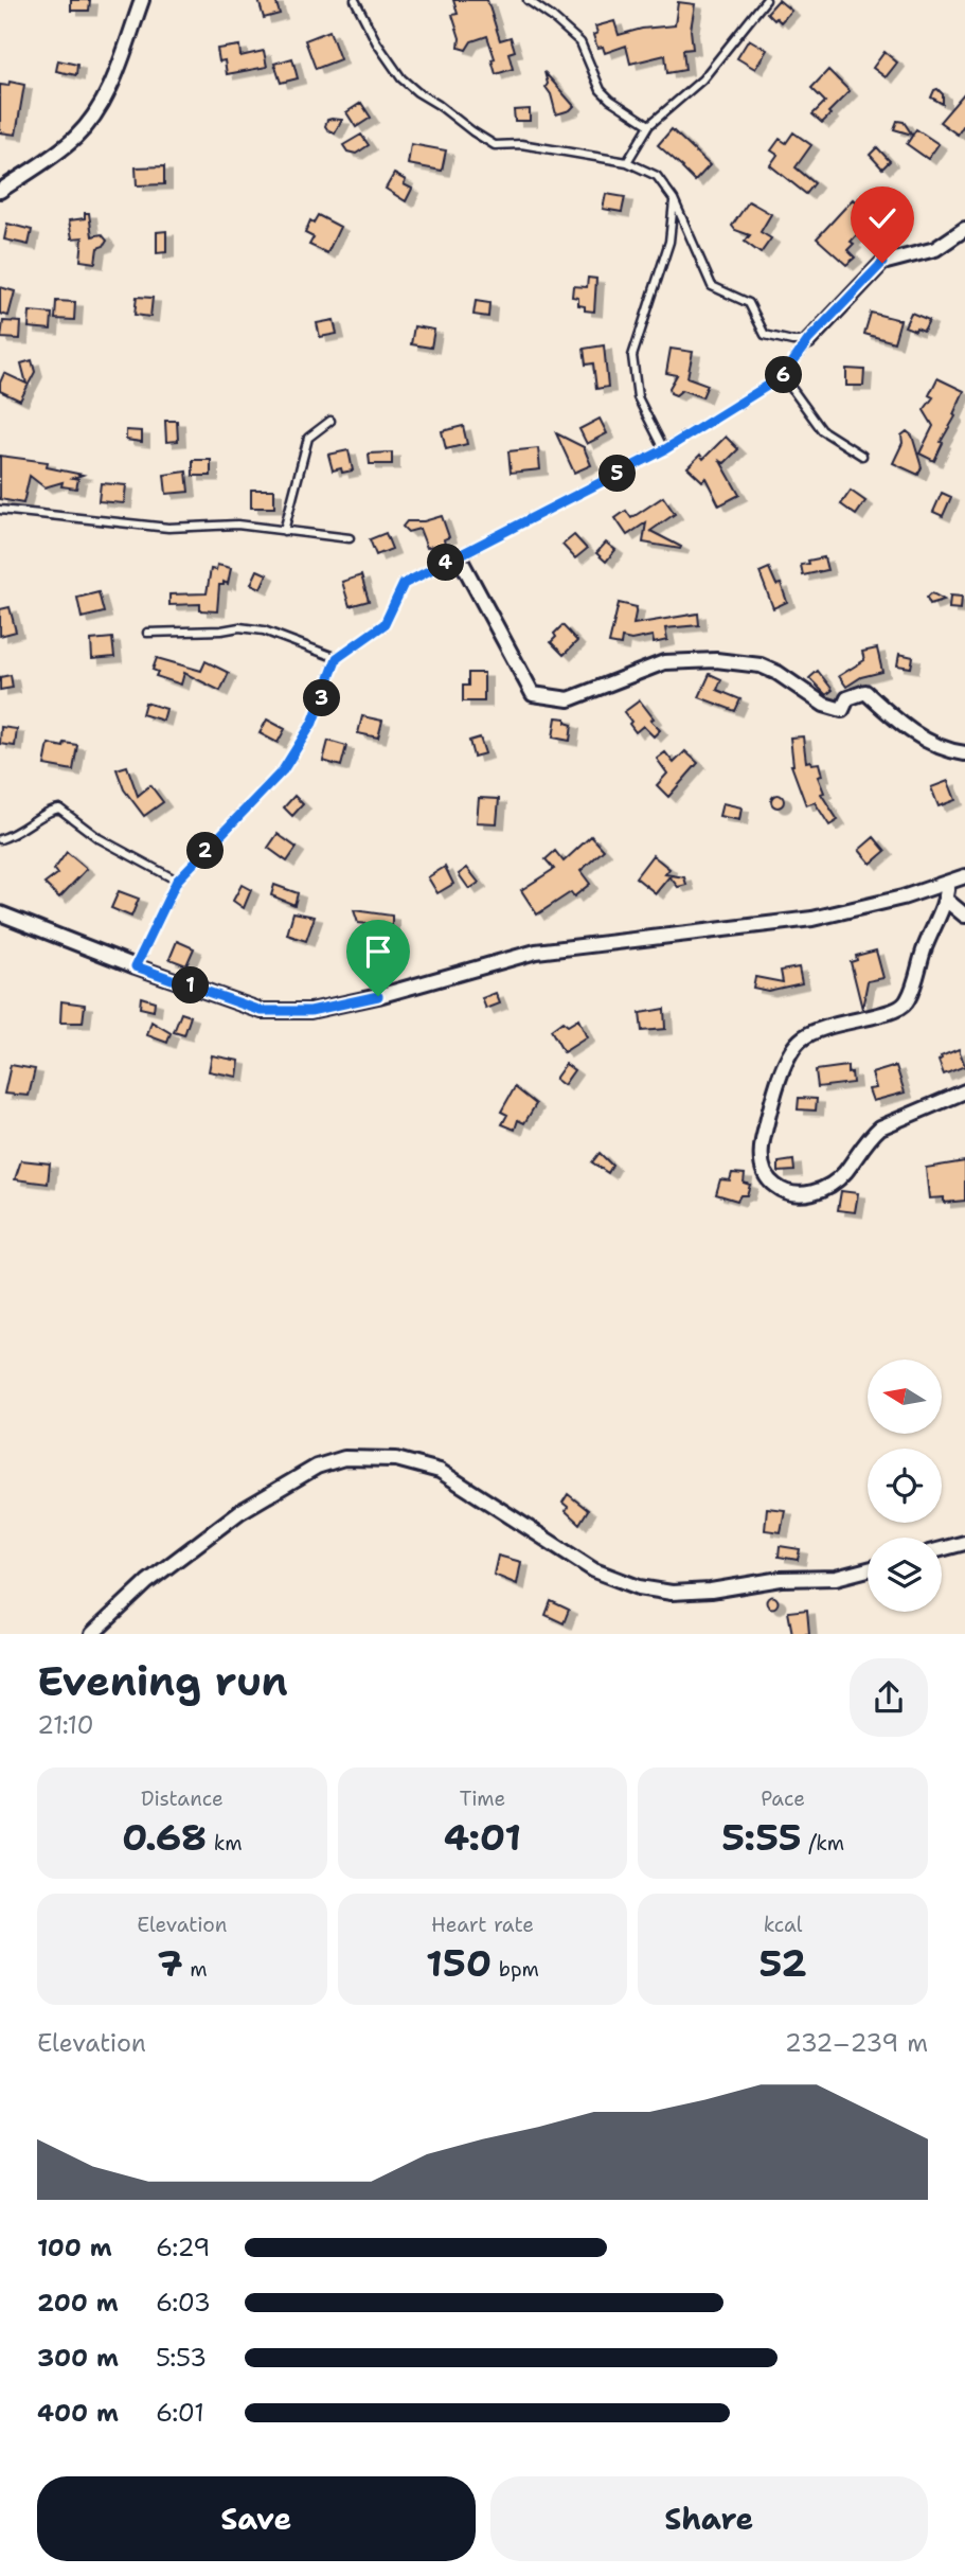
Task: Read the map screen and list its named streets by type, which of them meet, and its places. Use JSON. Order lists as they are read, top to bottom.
{
  "north": "left",
  "page": {
    "pins": [
      "6",
      "5",
      "4",
      "3",
      "2",
      "1"
    ],
    "heading": ["Evening run", "21:10"],
    "stats": [
      ["Distance", "0.68 km"],
      ["Time", "4:01"],
      ["Pace", "5:55 /km"],
      ["Elevation", "7 m"],
      ["Heart rate", "150 bpm"],
      ["kcal", "52"]
    ],
    "chart": ["Elevation", "232–239 m"],
    "list": [
      {
        "name": "100 m",
        "note": "6:29"
      },
      {
        "name": "200 m",
        "note": "6:03"
      },
      {
        "name": "300 m",
        "note": "5:53"
      },
      {
        "name": "400 m",
        "note": "6:01"
      }
    ],
    "buttons": ["Save", "Share"]
  }
}
